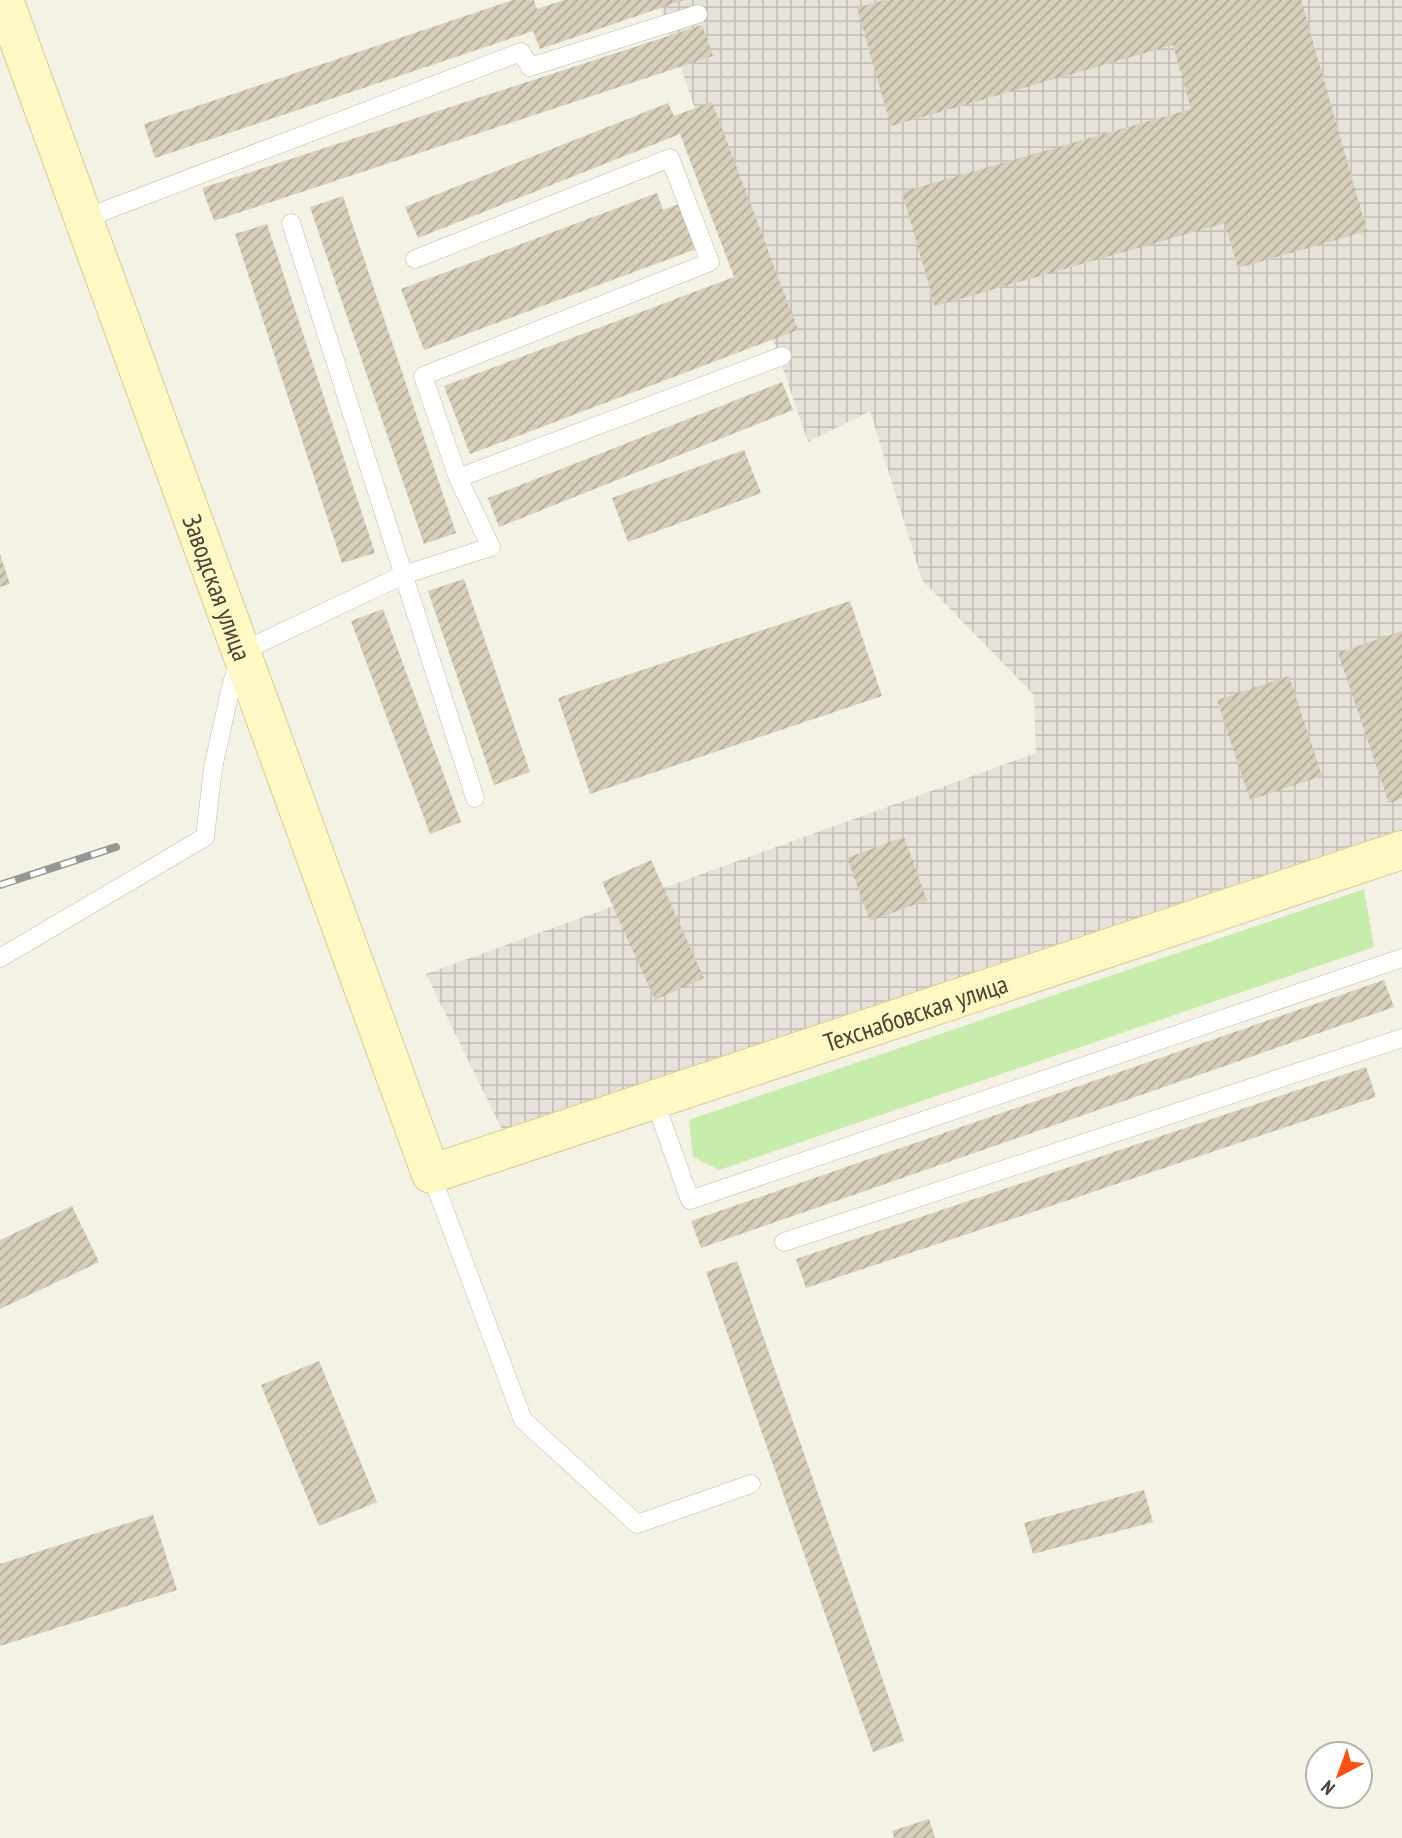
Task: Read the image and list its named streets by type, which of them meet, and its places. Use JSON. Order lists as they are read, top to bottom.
{
  "streets": {
    "street": ["Заводская улица", "Техснабовская улица"]
  },
  "crossings": [
    ["Заводская улица", "Техснабовская улица"]
  ],
  "north": "bottom left"
}
